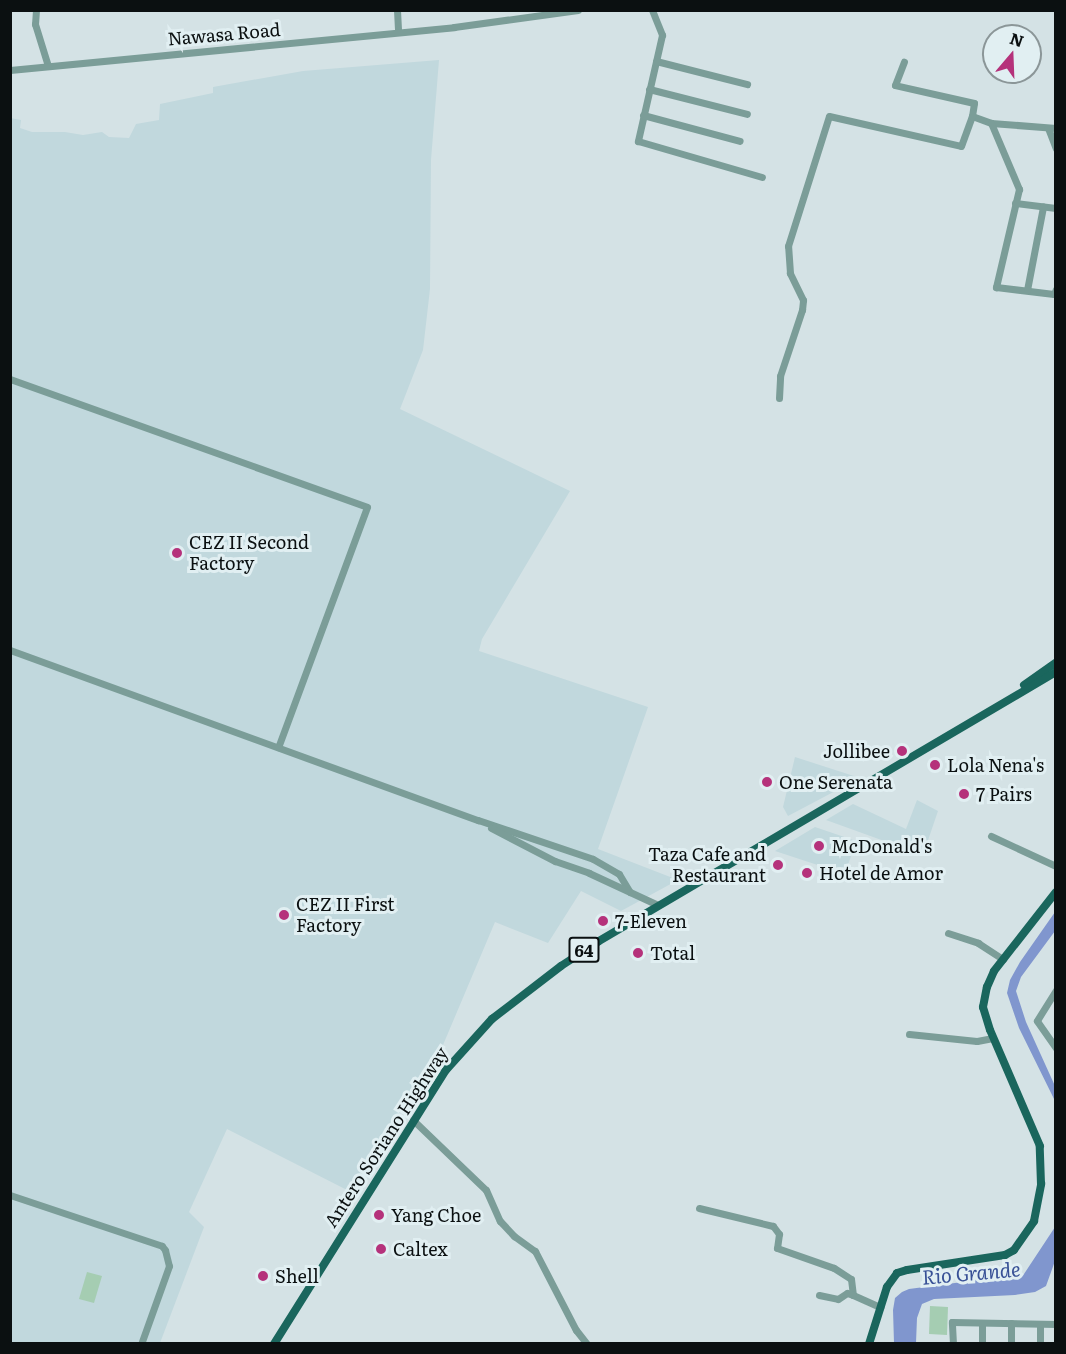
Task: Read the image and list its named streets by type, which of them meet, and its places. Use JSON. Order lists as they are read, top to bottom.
{
  "streets": {
    "main road": ["64", "Antero Soriano Highway"],
    "street": ["Nawasa Road"]
  },
  "water": ["Rio Grande"],
  "places": [
    "CEZ II Second Factory",
    "Jollibee",
    "Lola Nena's",
    "One Serenata",
    "7 Pairs",
    "McDonald's",
    "Taza Cafe and Restaurant",
    "Hotel de Amor",
    "CEZ II First Factory",
    "7-Eleven",
    "Total",
    "Yang Choe",
    "Caltex",
    "Shell"
  ],
  "north": "top"
}
